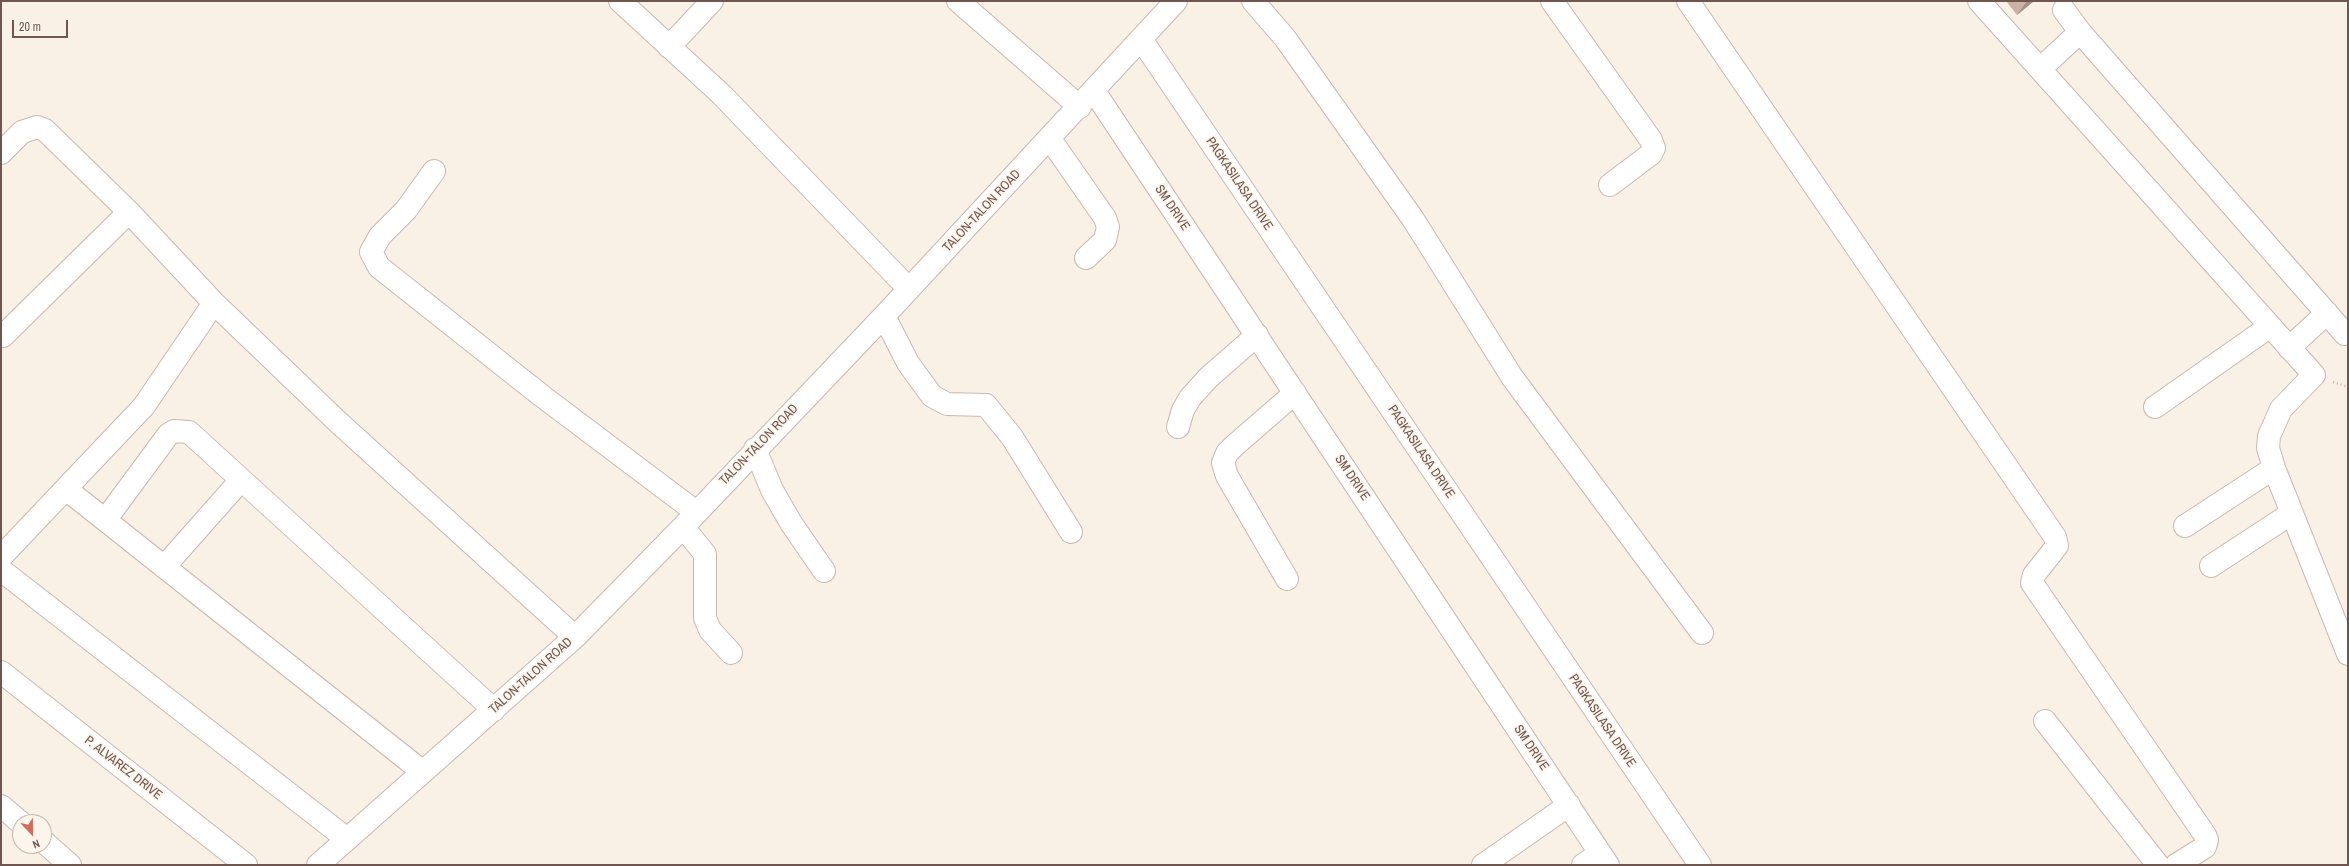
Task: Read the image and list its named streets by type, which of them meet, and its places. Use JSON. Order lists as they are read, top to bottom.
{
  "streets": {
    "street": [
      "PAGKASILASA DRIVE",
      "SM DRIVE",
      "TALON-TALON ROAD",
      "P. ALVAREZ DRIVE"
    ]
  },
  "crossings": [
    ["PAGKASILASA DRIVE", "TALON-TALON ROAD"],
    ["SM DRIVE", "TALON-TALON ROAD"]
  ],
  "scale_bar": "20 m",
  "north": "bottom"
}
